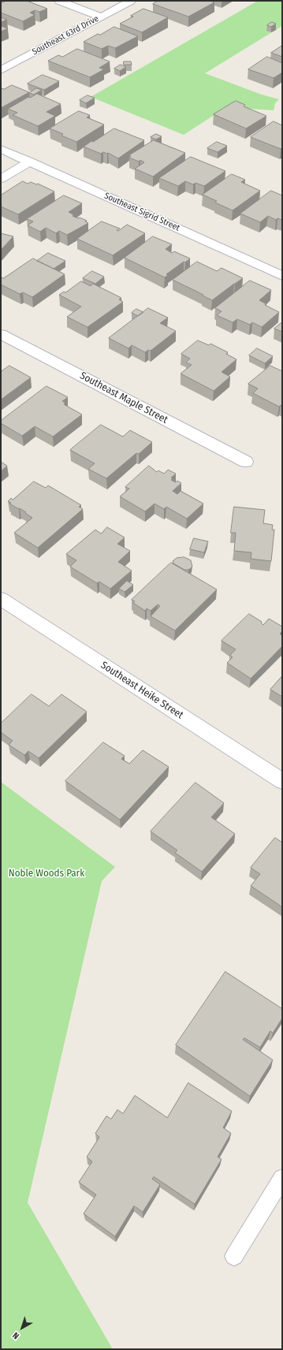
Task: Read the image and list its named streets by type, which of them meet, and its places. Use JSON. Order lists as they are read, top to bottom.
{
  "streets": {
    "street": [
      "Southeast 63rd Drive",
      "Southeast Sigrid Street",
      "Southeast Maple Street",
      "Southeast Heike Street"
    ]
  },
  "parks": ["Noble Woods Park"],
  "north": "bottom left"
}
